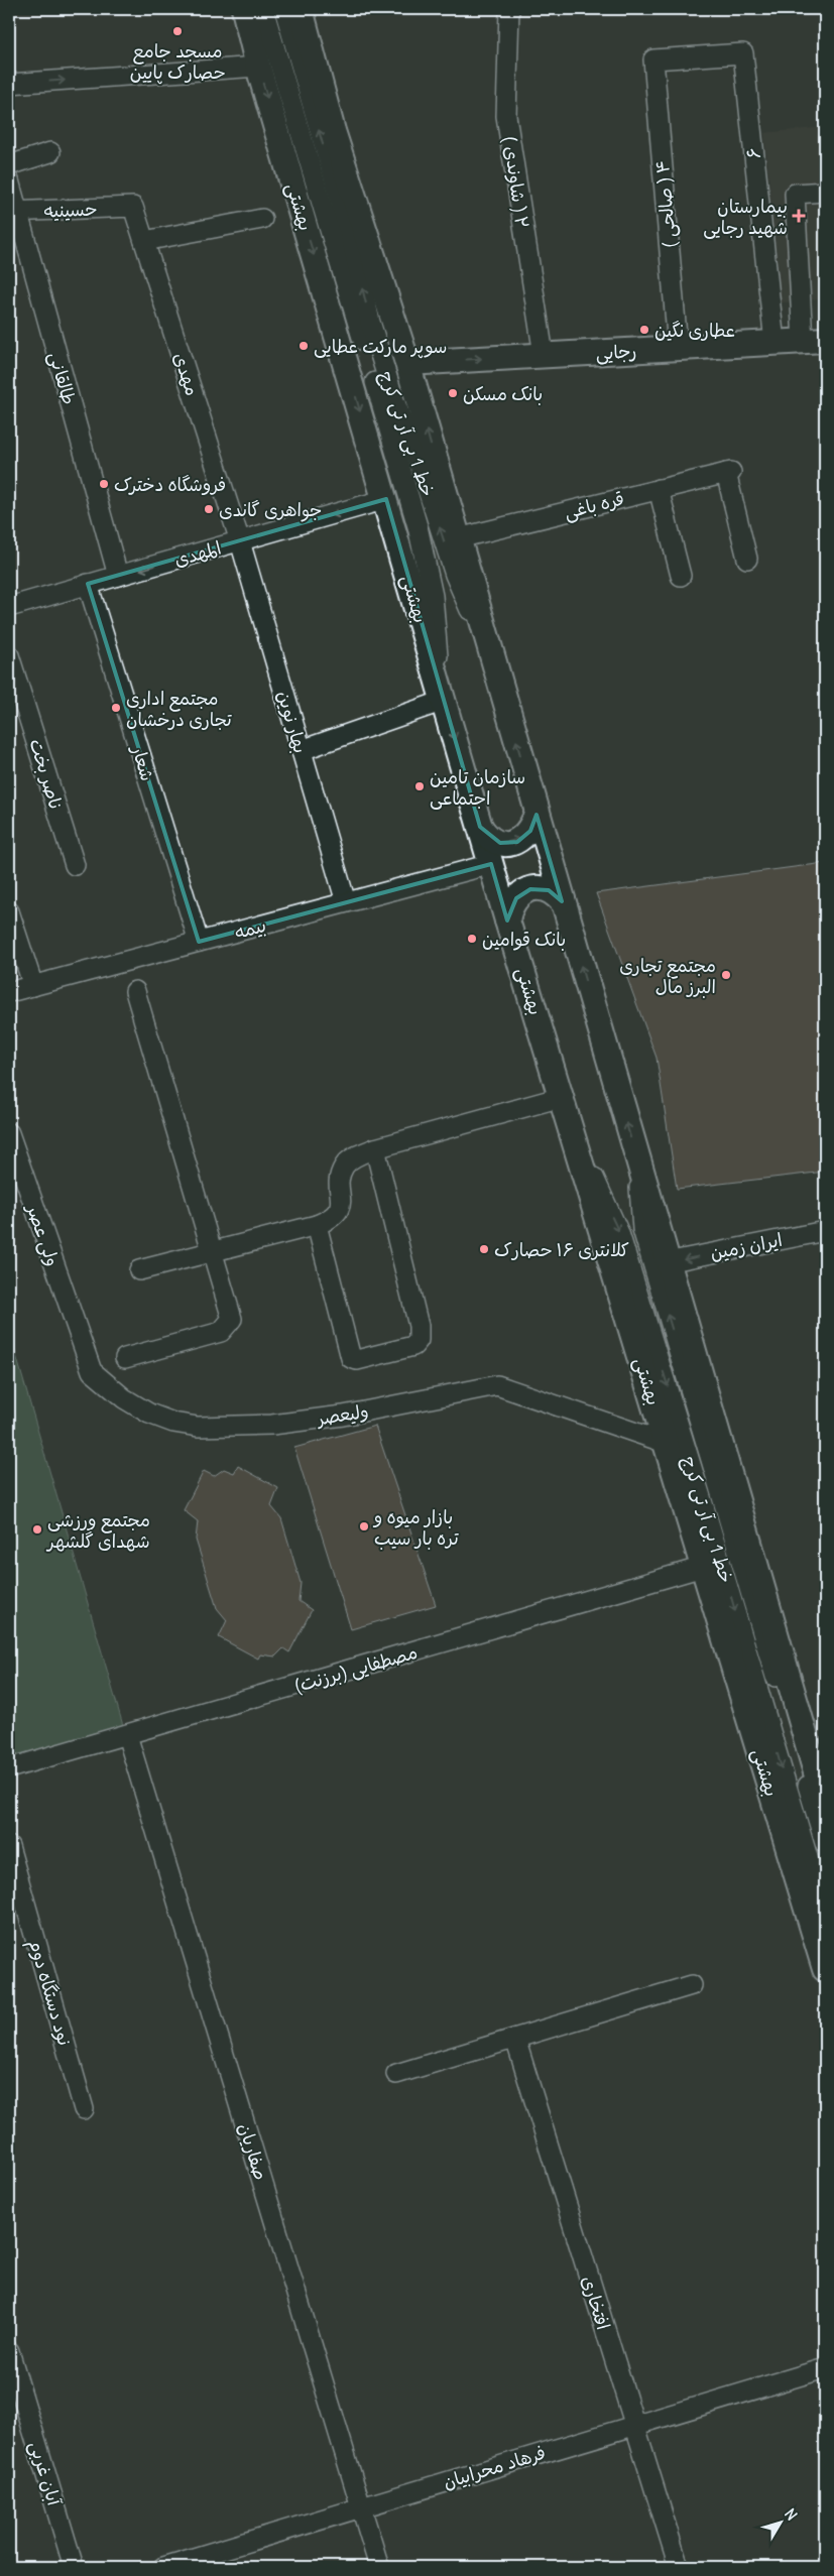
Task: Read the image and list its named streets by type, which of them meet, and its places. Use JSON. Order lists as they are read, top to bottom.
{
  "streets": {
    "main road": ["بهشتی", "رجایی"],
    "street": [
      "۶",
      "( شاوندی ) ۲",
      "( صالحی ) ۴",
      "حسینیه",
      "مهدی",
      "طالقانی",
      "خط 1 بی آر تی کرج",
      "قره باغی",
      "المهدی",
      "بهار نوین",
      "شعار",
      "ناصر بخت",
      "بیمه",
      "ولی عصر",
      "ایران زمین",
      "ولیعصر",
      "مصطفایی (برزنت)",
      "نود دستگاه دوم",
      "صفاریان",
      "افتخاری",
      "فرهاد محرابیان",
      "آبان غربی"
    ]
  },
  "crossings": [
    ["۶", "( صالحی ) ۴"],
    ["۶", "رجایی"],
    ["( شاوندی ) ۲", "رجایی"],
    ["( صالحی ) ۴", "رجایی"],
    ["بهشتی", "خط 1 بی آر تی کرج"],
    ["بهشتی", "المهدی"],
    ["بهشتی", "بیمه"],
    ["بهشتی", "ولیعصر"],
    ["بهشتی", "مصطفایی (برزنت)"],
    ["حسینیه", "مهدی"],
    ["حسینیه", "طالقانی"],
    ["مهدی", "المهدی"],
    ["مهدی", "بهار نوین"],
    ["طالقانی", "المهدی"],
    ["المهدی", "بهار نوین"],
    ["المهدی", "شعار"],
    ["بهار نوین", "بیمه"],
    ["شعار", "بیمه"],
    ["ولی عصر", "ولیعصر"],
    ["مصطفایی (برزنت)", "صفاریان"],
    ["صفاریان", "فرهاد محرابیان"],
    ["افتخاری", "فرهاد محرابیان"]
  ],
  "one_way": ["المهدی", "ایران زمین"],
  "places": {
    "other": [
      "مسجد جامع حصارک پایین",
      "عطاری نگین",
      "سوپر مارکت عطایی",
      "بانک مسکن",
      "فروشگاه دخترک",
      "جواهری گاندی",
      "مجتمع اداری تجاری درخشان",
      "سازمان تامین اجتماعی",
      "بانک قوامین",
      "مجتمع تجاری البرز مال",
      "کلانتری ۱۶ حصارک",
      "بازار میوه و تره بار سیب",
      "مجتمع ورزشی شهدای گلشهر"
    ],
    "health": ["بیمارستان شهید رجایی"]
  },
  "north": "top right"
}
